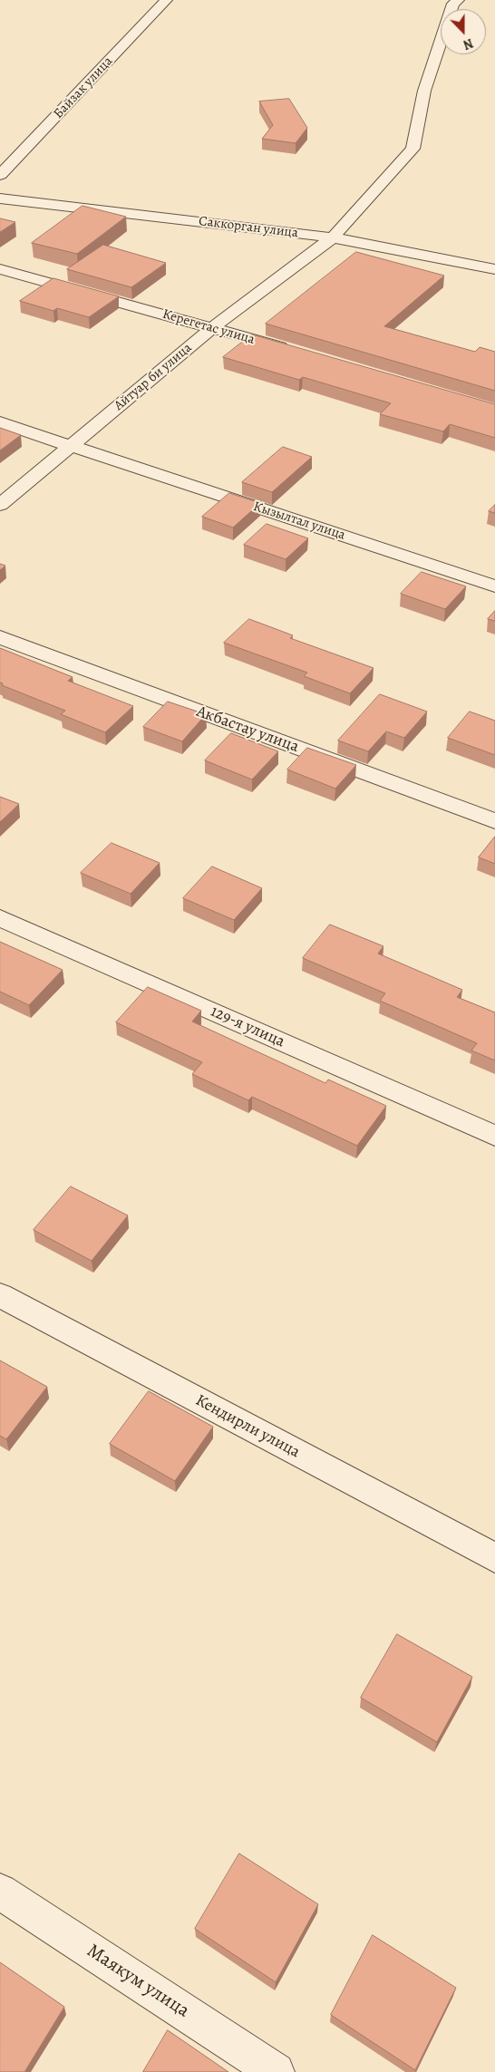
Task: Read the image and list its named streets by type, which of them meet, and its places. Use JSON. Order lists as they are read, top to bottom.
{
  "streets": {
    "street": [
      "Байзак улица",
      "Саккорган улица",
      "Керегетас улица",
      "Айтуар би улица",
      "Кызылтал улица",
      "Акбастау улица",
      "129-я улица",
      "Кендирли улица",
      "Маякум улица"
    ]
  },
  "crossings": [
    ["Саккорган улица", "Айтуар би улица"],
    ["Керегетас улица", "Айтуар би улица"],
    ["Айтуар би улица", "Кызылтал улица"]
  ],
  "north": "bottom"
}
